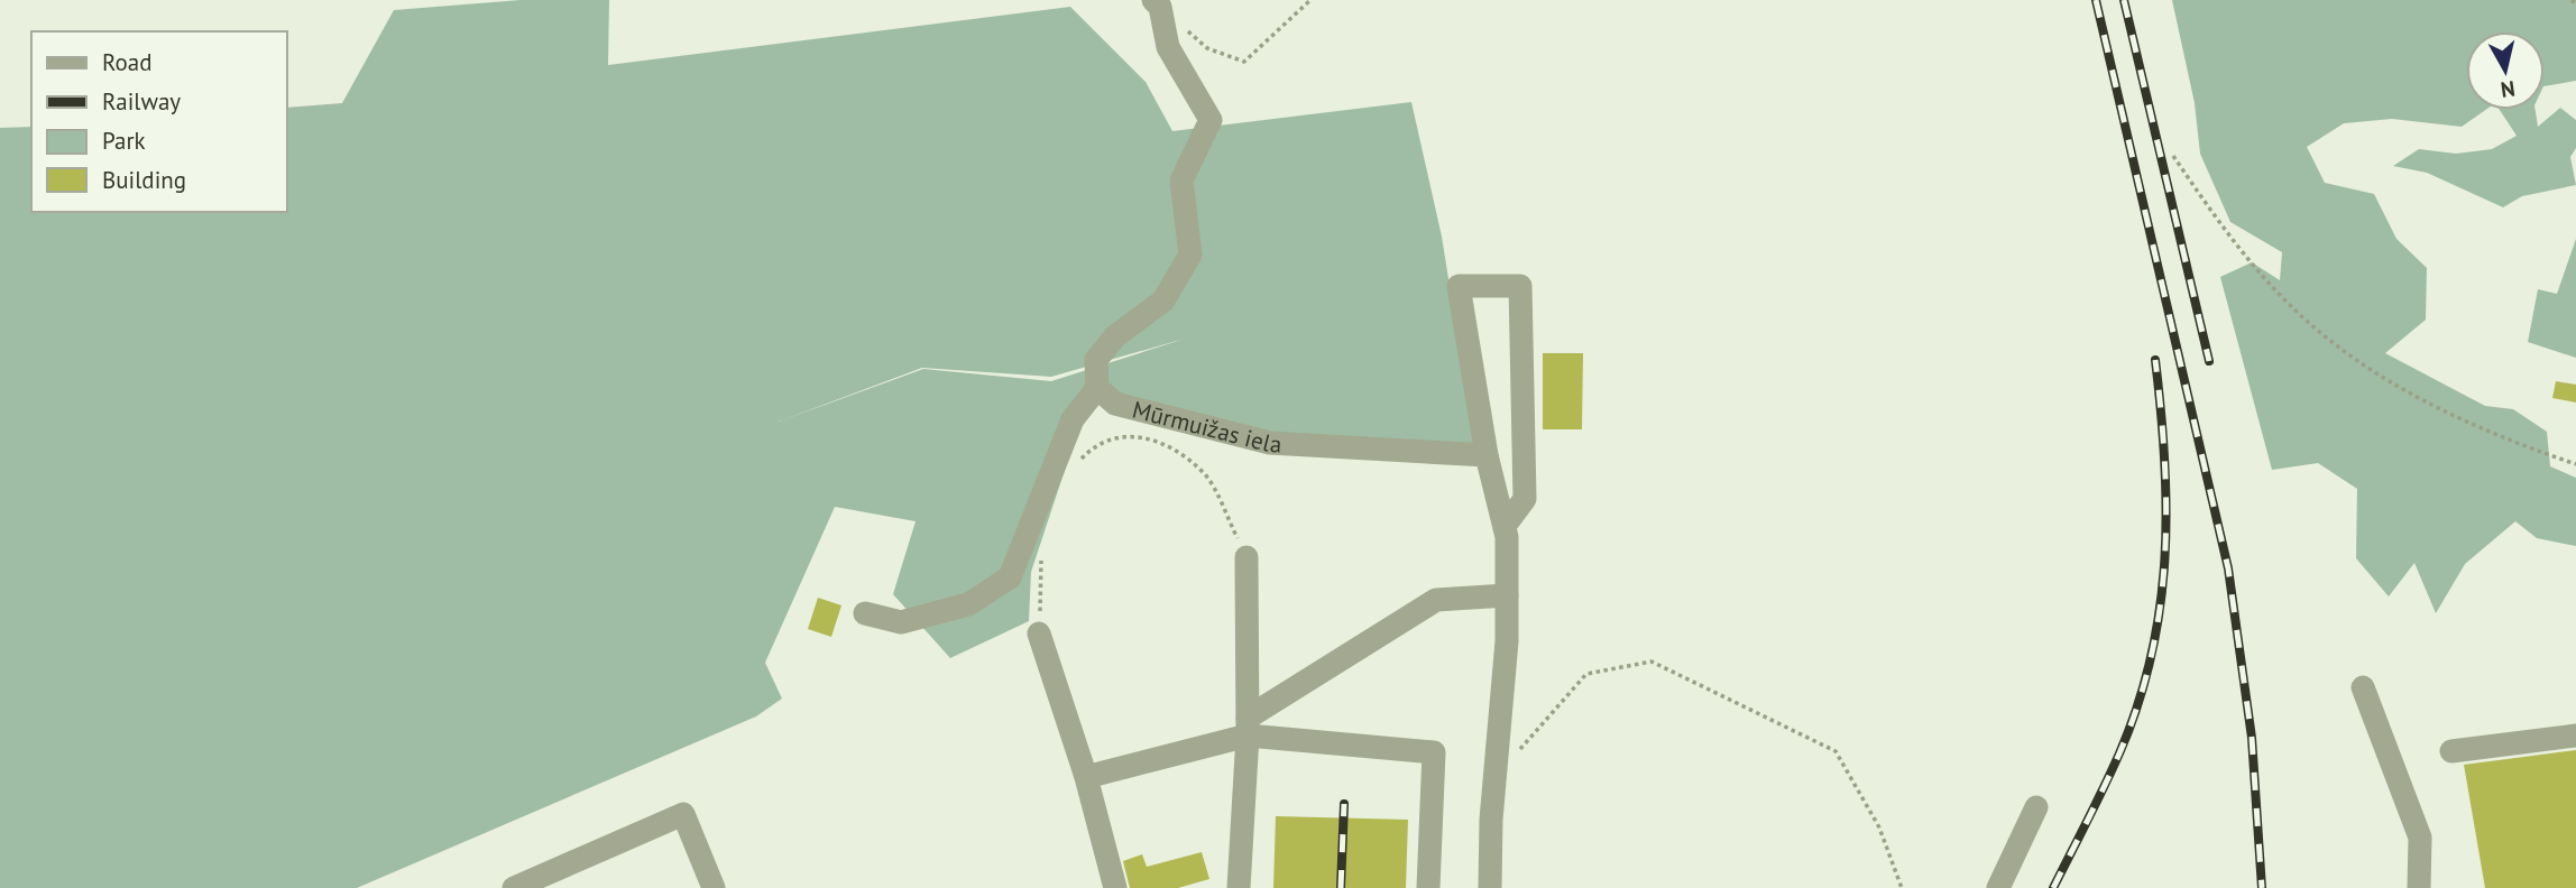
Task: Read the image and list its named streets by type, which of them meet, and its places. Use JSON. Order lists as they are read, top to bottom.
{
  "streets": {
    "street": ["Mūrmuižas iela"]
  },
  "legend": [
    "Road",
    "Railway",
    "Park",
    "Building"
  ],
  "north": "bottom"
}
